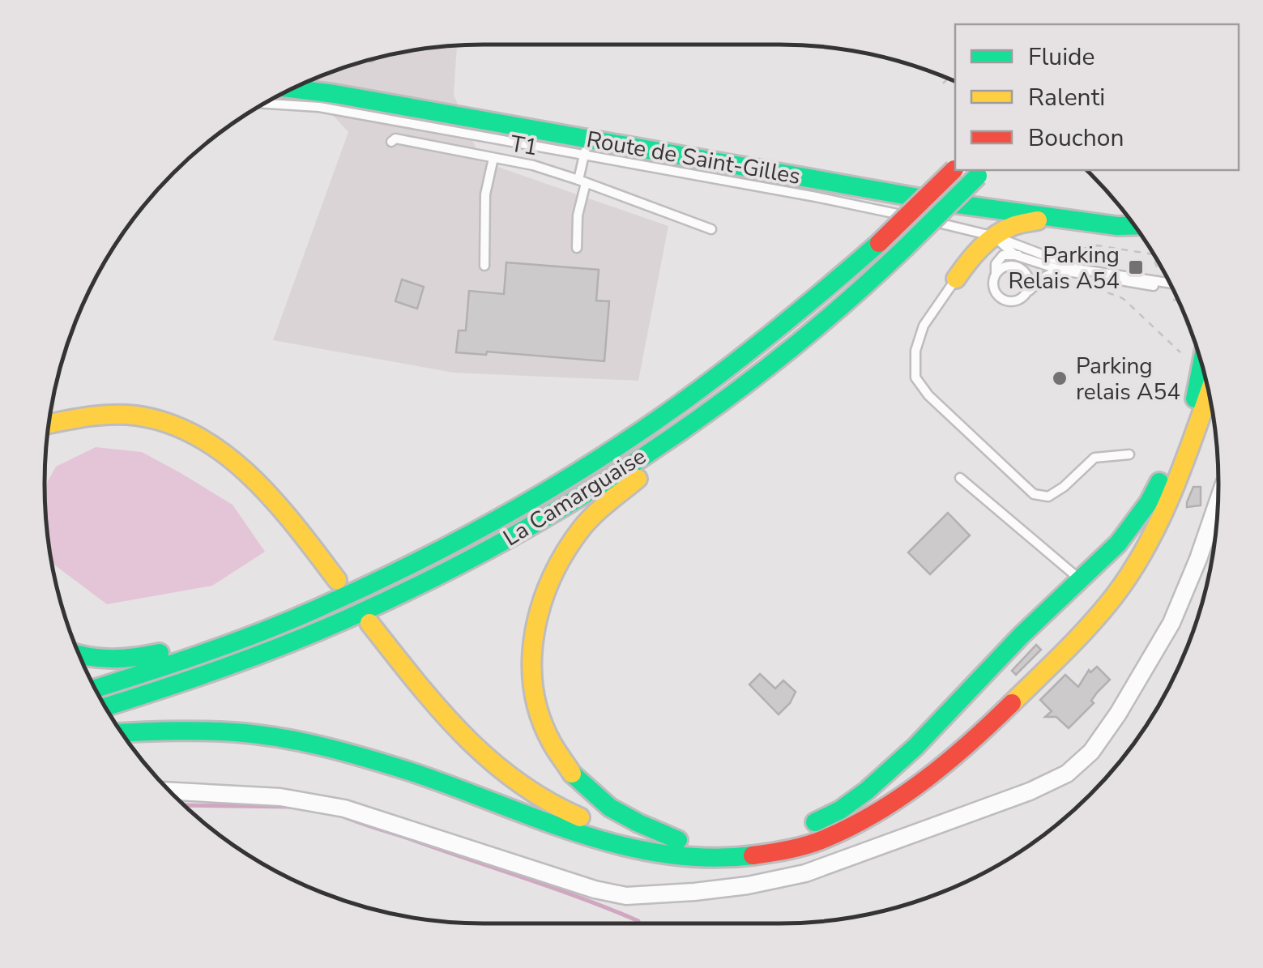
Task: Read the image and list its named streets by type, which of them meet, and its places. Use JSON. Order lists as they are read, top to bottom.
{
  "streets": {
    "main road": ["Route de Saint-Gilles", "La Camarguaise"],
    "lane": ["T1"]
  },
  "crossings": [
    ["T1", "Route de Saint-Gilles"]
  ],
  "places": {
    "transit": ["Parking Relais A54"],
    "other": ["Parking relais A54"]
  },
  "legend": ["Fluide", "Ralenti", "Bouchon"]
}
